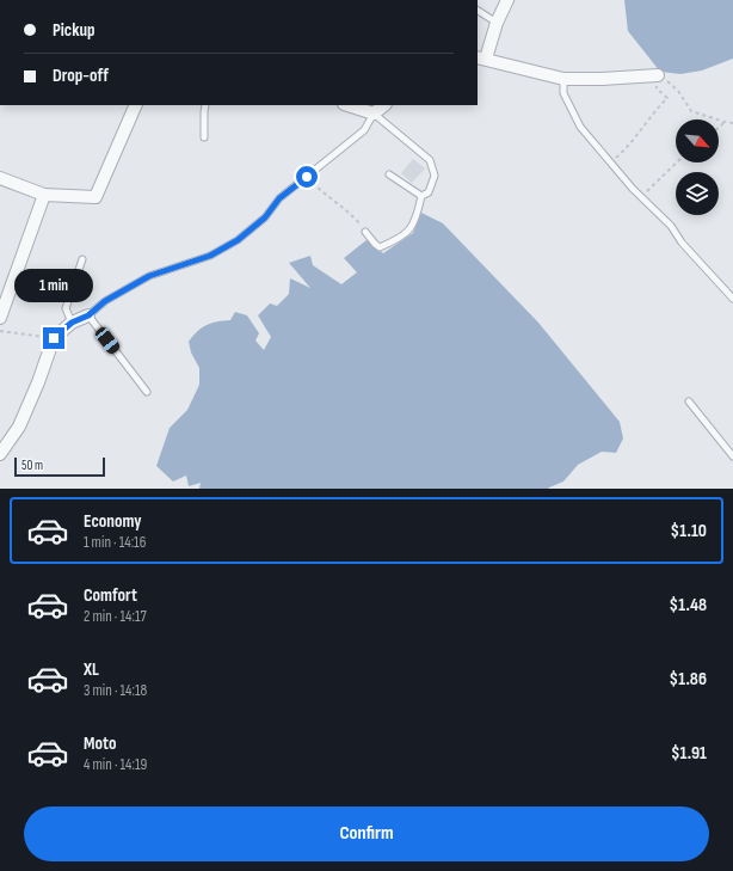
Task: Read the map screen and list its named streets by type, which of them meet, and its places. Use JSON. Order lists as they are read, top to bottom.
{
  "scale_bar": "50 m",
  "north": "bottom right",
  "page": {
    "banner": ["Pickup", "Drop-off"],
    "bubble": "1 min",
    "scale": "50 m",
    "list": [
      {
        "name": "Economy",
        "note": "1 min · 14:16",
        "value": "$1.10"
      },
      {
        "name": "Comfort",
        "note": "2 min · 14:17",
        "value": "$1.48"
      },
      {
        "name": "XL",
        "note": "3 min · 14:18",
        "value": "$1.86"
      },
      {
        "name": "Moto",
        "note": "4 min · 14:19",
        "value": "$1.91"
      }
    ],
    "buttons": "Confirm"
  }
}
